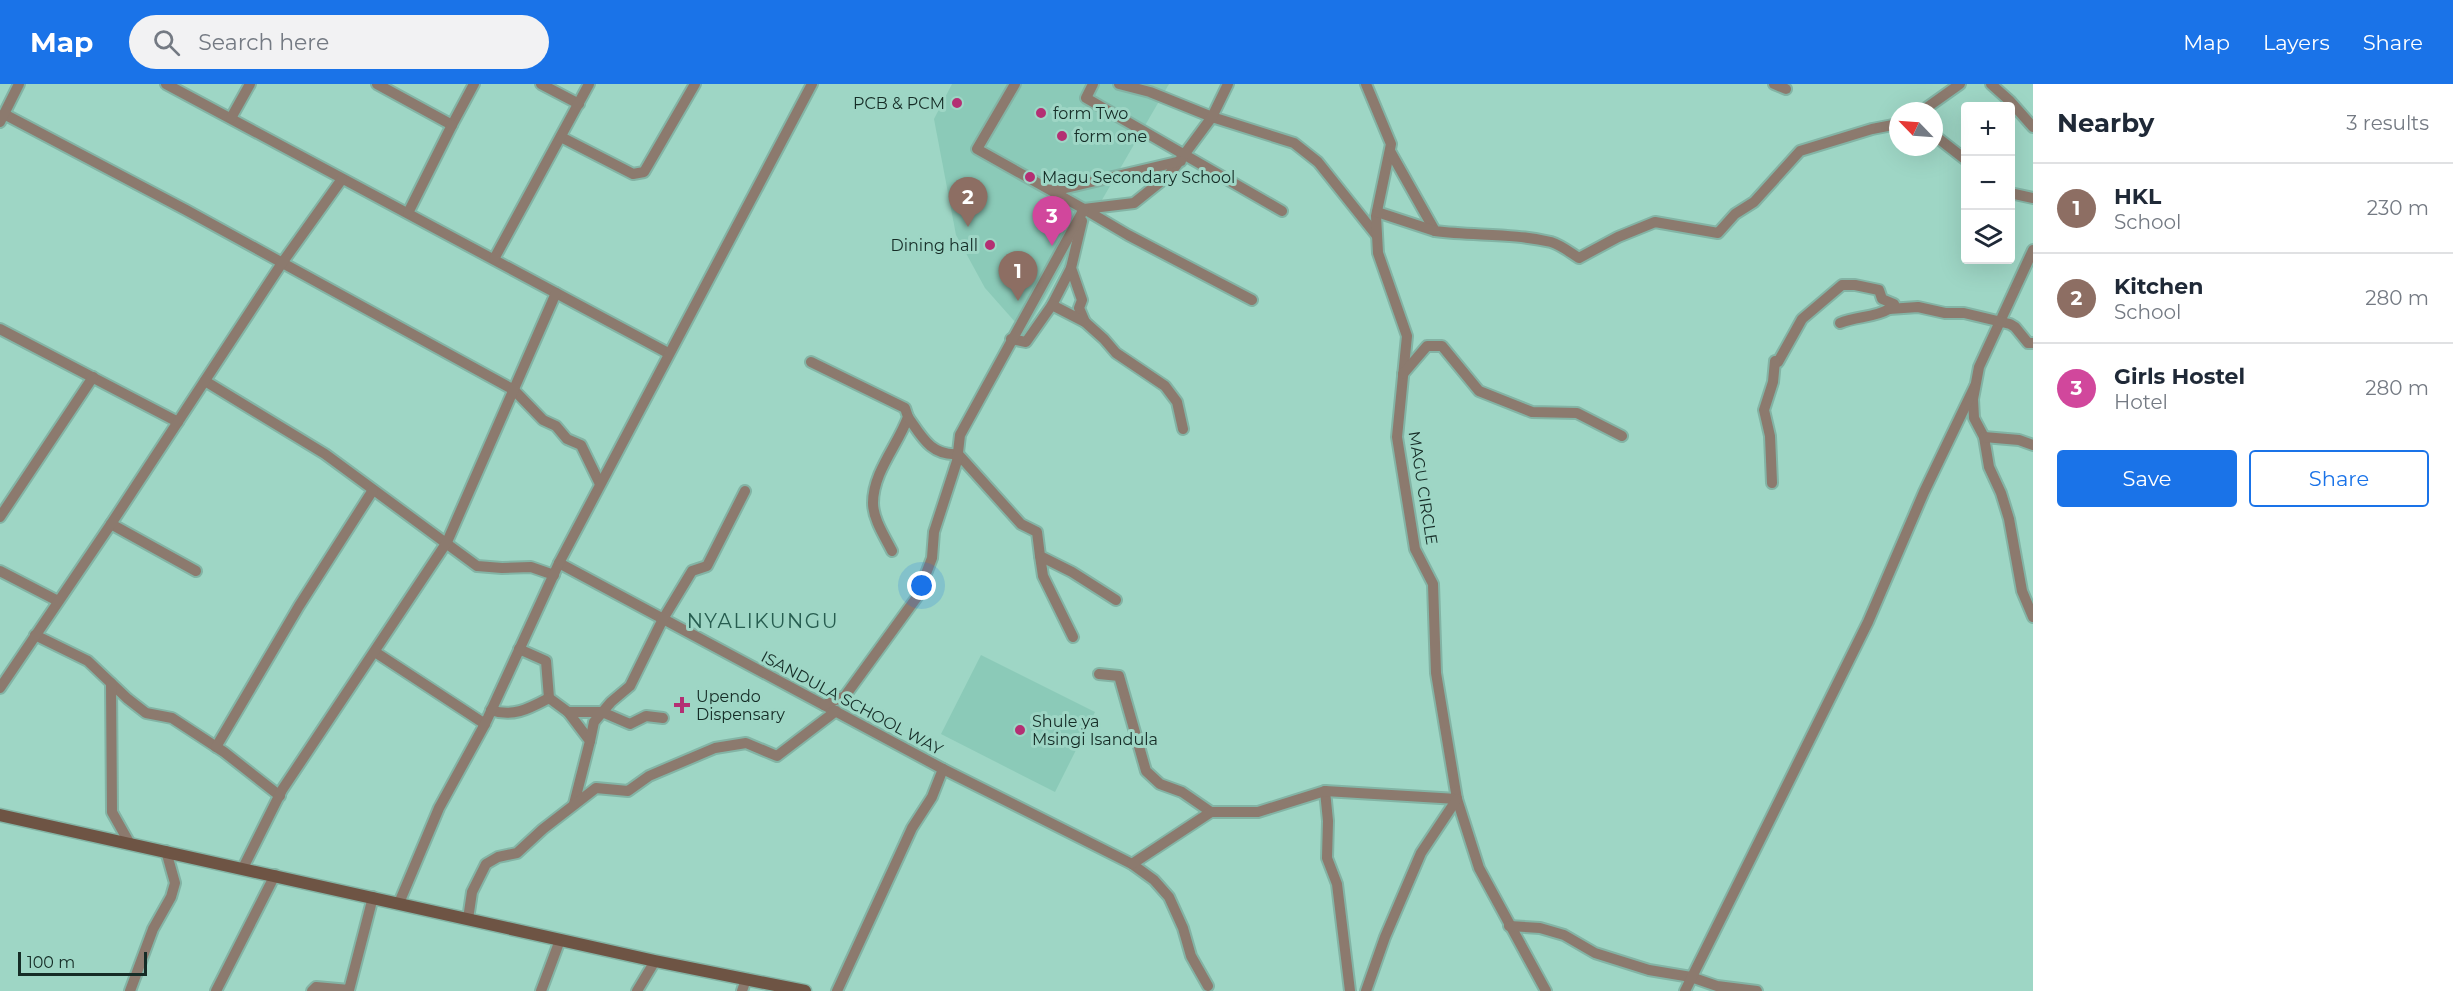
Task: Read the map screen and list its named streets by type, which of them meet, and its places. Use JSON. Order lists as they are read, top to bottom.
{
  "streets": {
    "street": ["MAGU CIRCLE", "ISANDULA SCHOOL WAY"]
  },
  "districts": ["NYALIKUNGU"],
  "places": {
    "other": [
      "PCB & PCM",
      "form Two",
      "form one",
      "Magu Secondary School",
      "Dining hall",
      "Shule ya Msingi Isandula"
    ],
    "health": ["Upendo Dispensary"]
  },
  "scale_bar": "100 m",
  "north": "top left",
  "page": {
    "header": "Map",
    "search": "Search here",
    "nav": ["Map", "Layers", "Share"],
    "heading": ["Nearby", "3 results"],
    "map_buttons": ["+", "−"],
    "list": [
      {
        "mark": "1",
        "name": "HKL",
        "note": "School",
        "value": "230 m"
      },
      {
        "mark": "2",
        "name": "Kitchen",
        "note": "School",
        "value": "280 m"
      },
      {
        "mark": "3",
        "name": "Girls Hostel",
        "note": "Hotel",
        "value": "280 m"
      }
    ],
    "pins": ["2", "3", "1"],
    "buttons": ["Save", "Share"],
    "scale": "100 m"
  }
}
